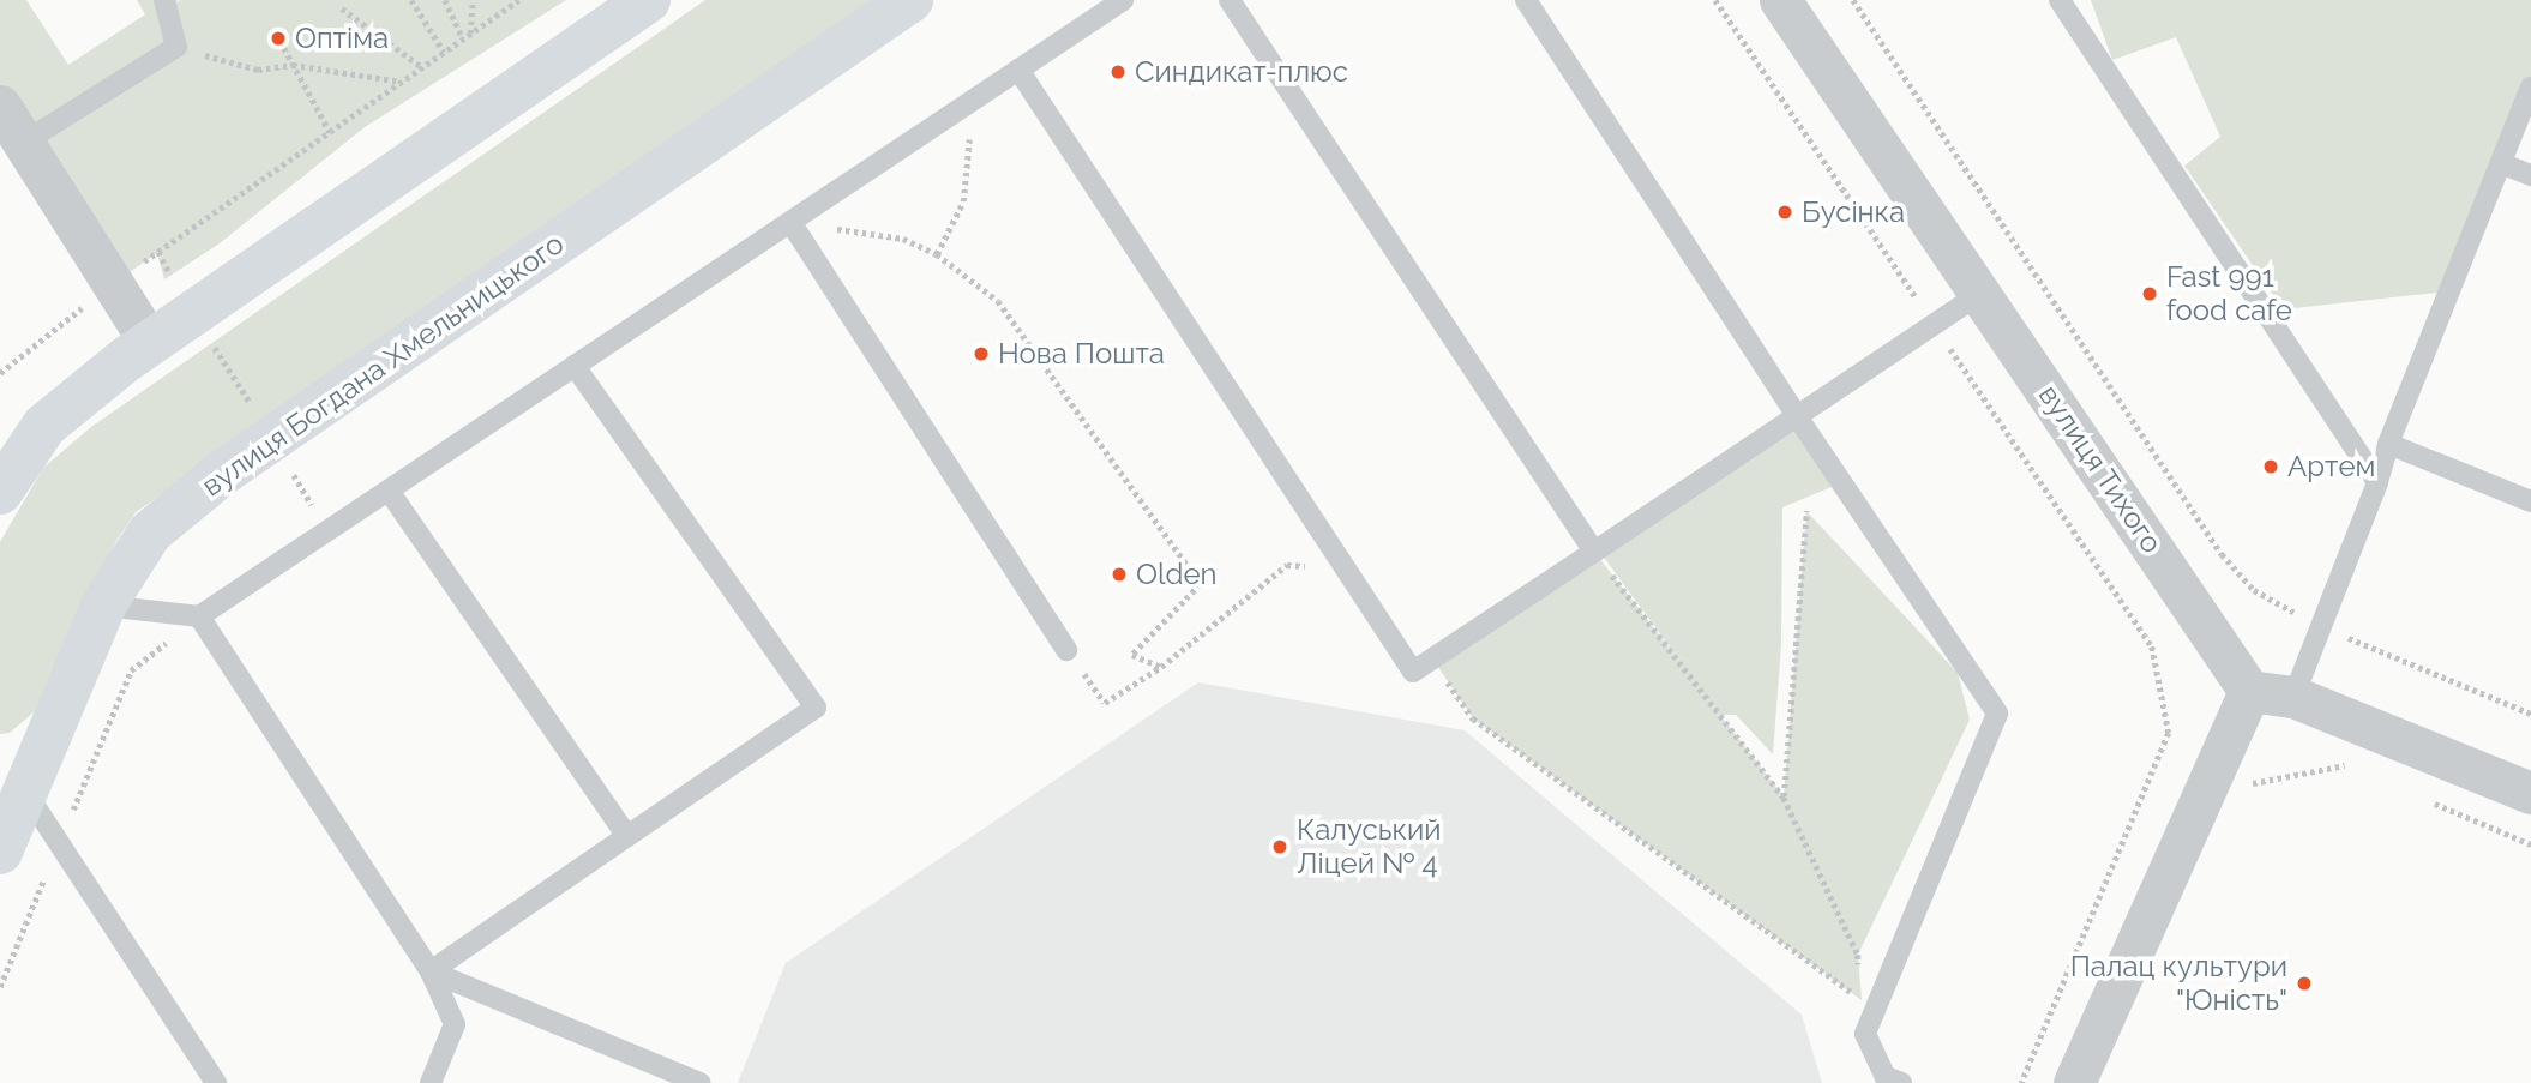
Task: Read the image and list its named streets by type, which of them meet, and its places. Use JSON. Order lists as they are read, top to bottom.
{
  "streets": {
    "street": ["вулиця Богдана Хмельницького", "вулиця Тихого"]
  },
  "places": [
    "Оптіма",
    "Синдикат-плюс",
    "Бусінка",
    "Fast 991 food cafe",
    "Нова Пошта",
    "Артем",
    "Olden",
    "Калуський Ліцей № 4",
    "Палац культури \"Юність\""
  ]
}
